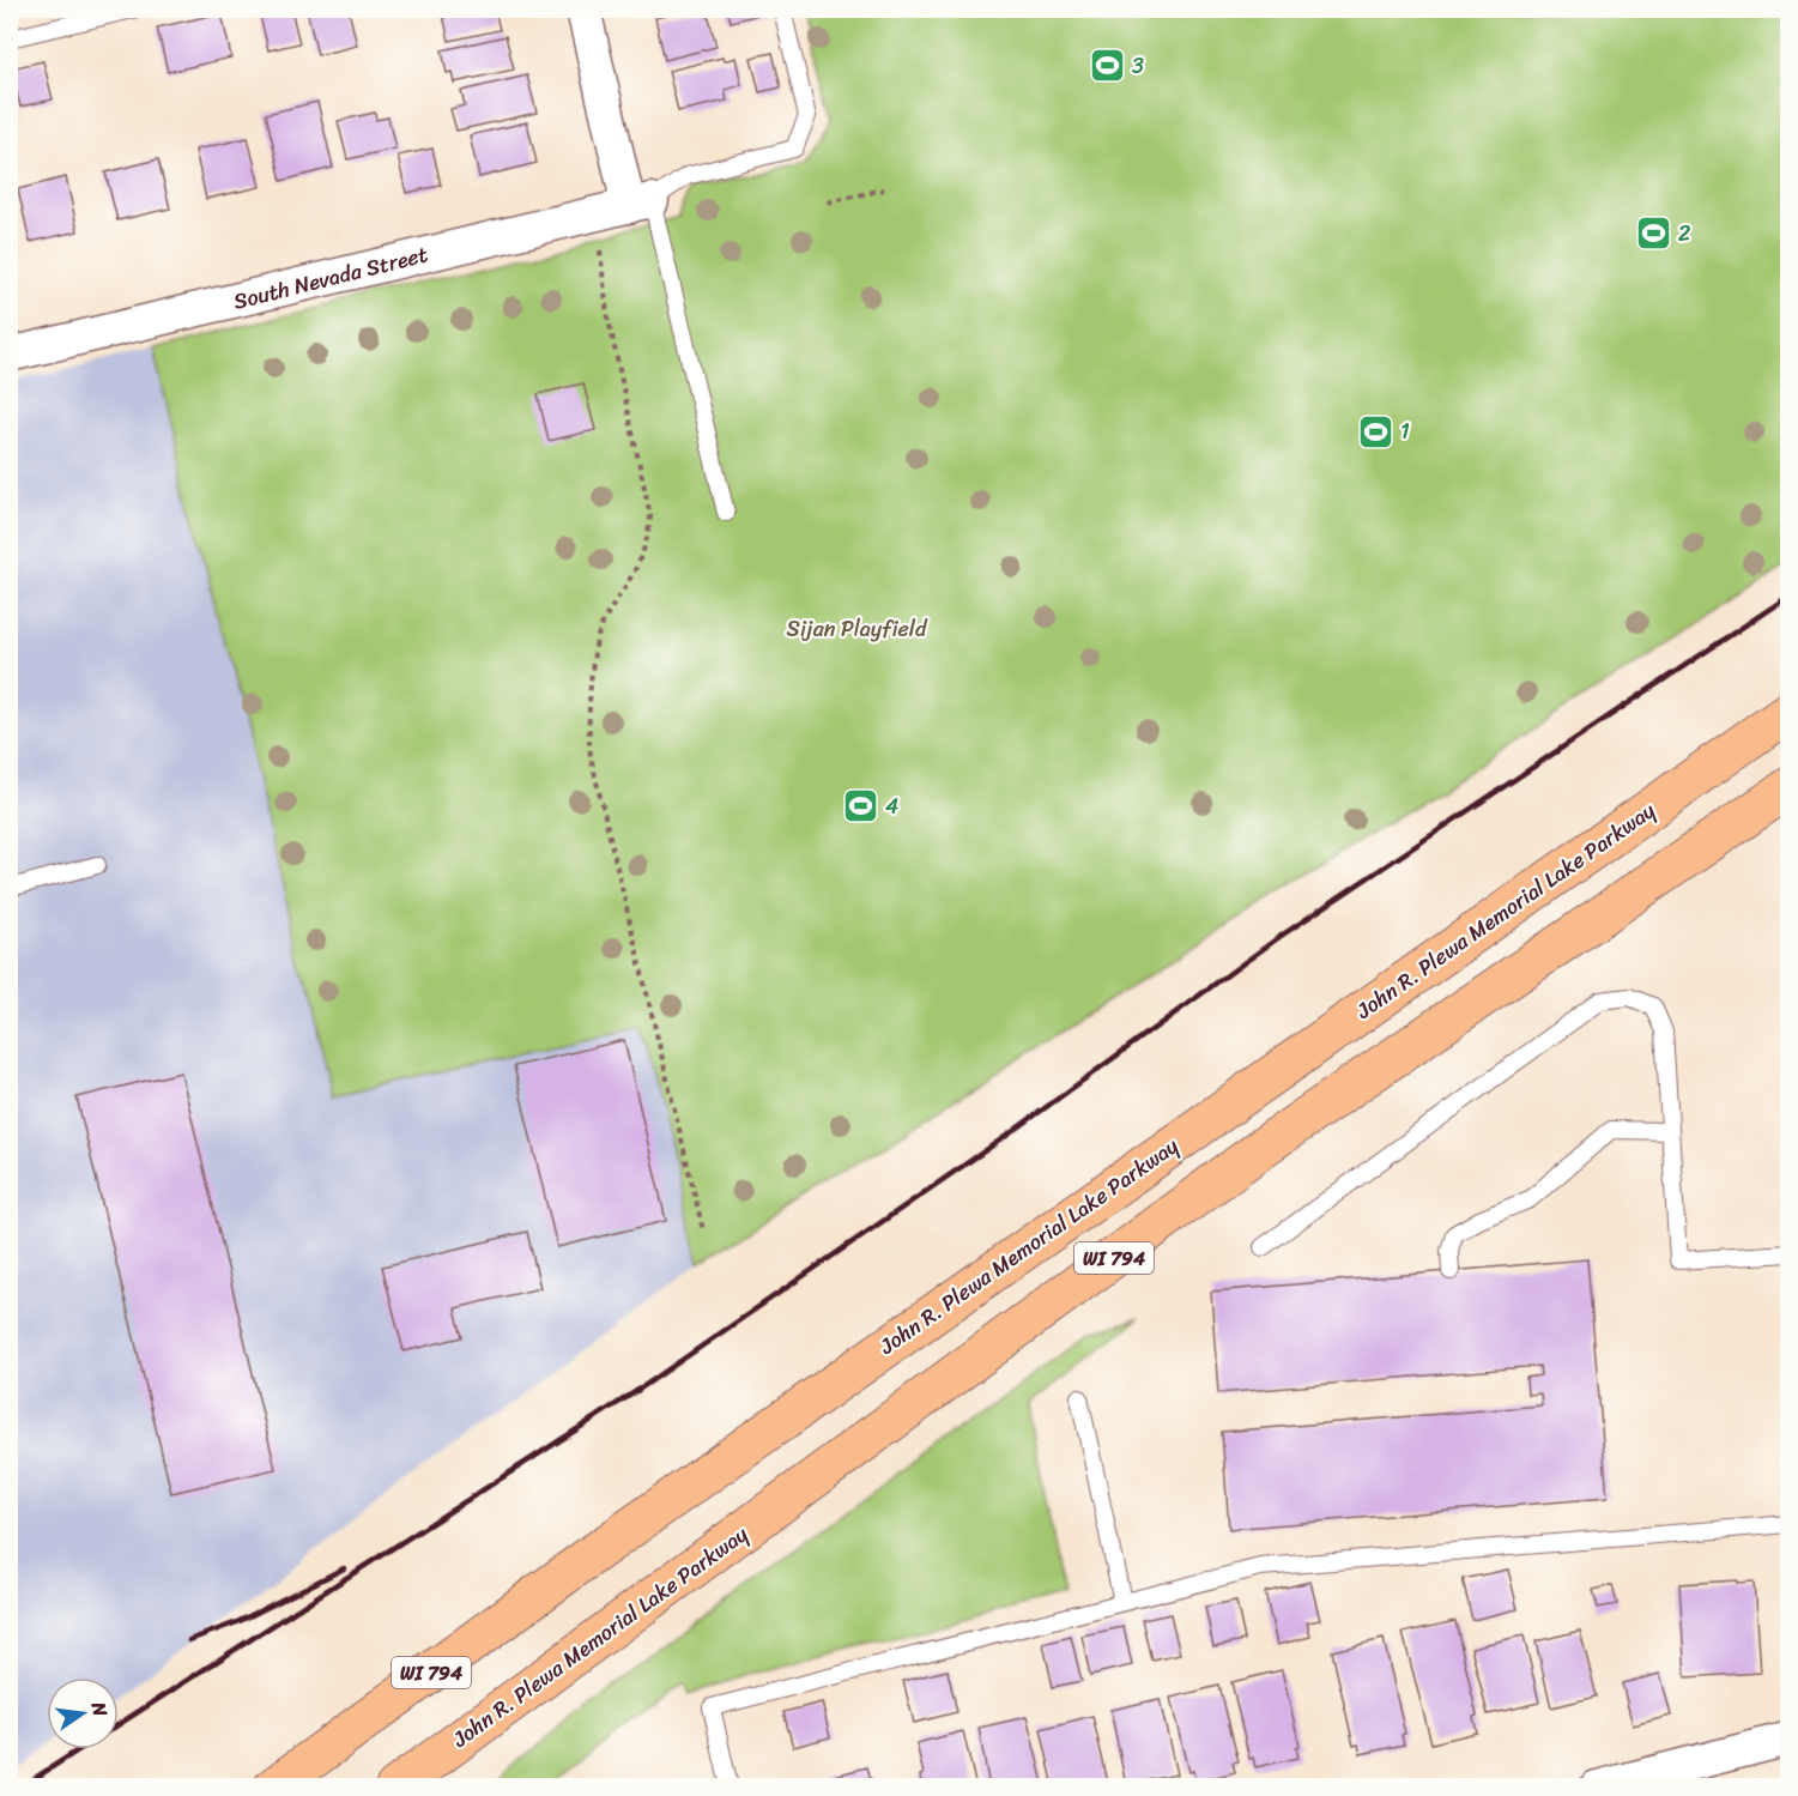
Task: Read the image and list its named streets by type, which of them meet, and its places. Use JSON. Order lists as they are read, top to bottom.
{
  "streets": {
    "main road": ["John R. Plewa Memorial Lake Parkway", "WI 794"],
    "street": ["South Nevada Street"]
  },
  "parks": ["Sijan Playfield"],
  "places": {
    "sports": [
      "3",
      "2",
      "1",
      "4"
    ]
  },
  "north": "right"
}
